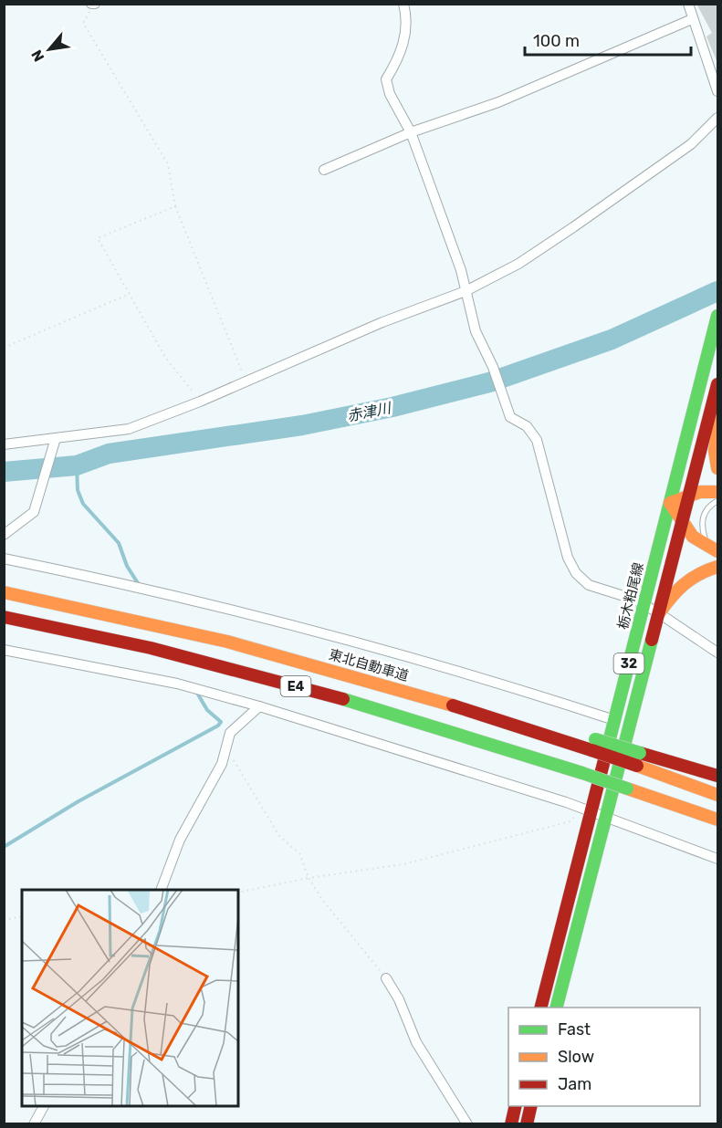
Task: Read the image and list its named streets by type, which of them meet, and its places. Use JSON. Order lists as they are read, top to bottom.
{
  "streets": {
    "main road": [
      "栃木粕尾線",
      "32",
      "東北自動車道",
      "E4"
    ]
  },
  "water": ["赤津川"],
  "legend": ["Fast", "Slow", "Jam"],
  "scale_bar": "100 m",
  "north": "bottom left"
}
